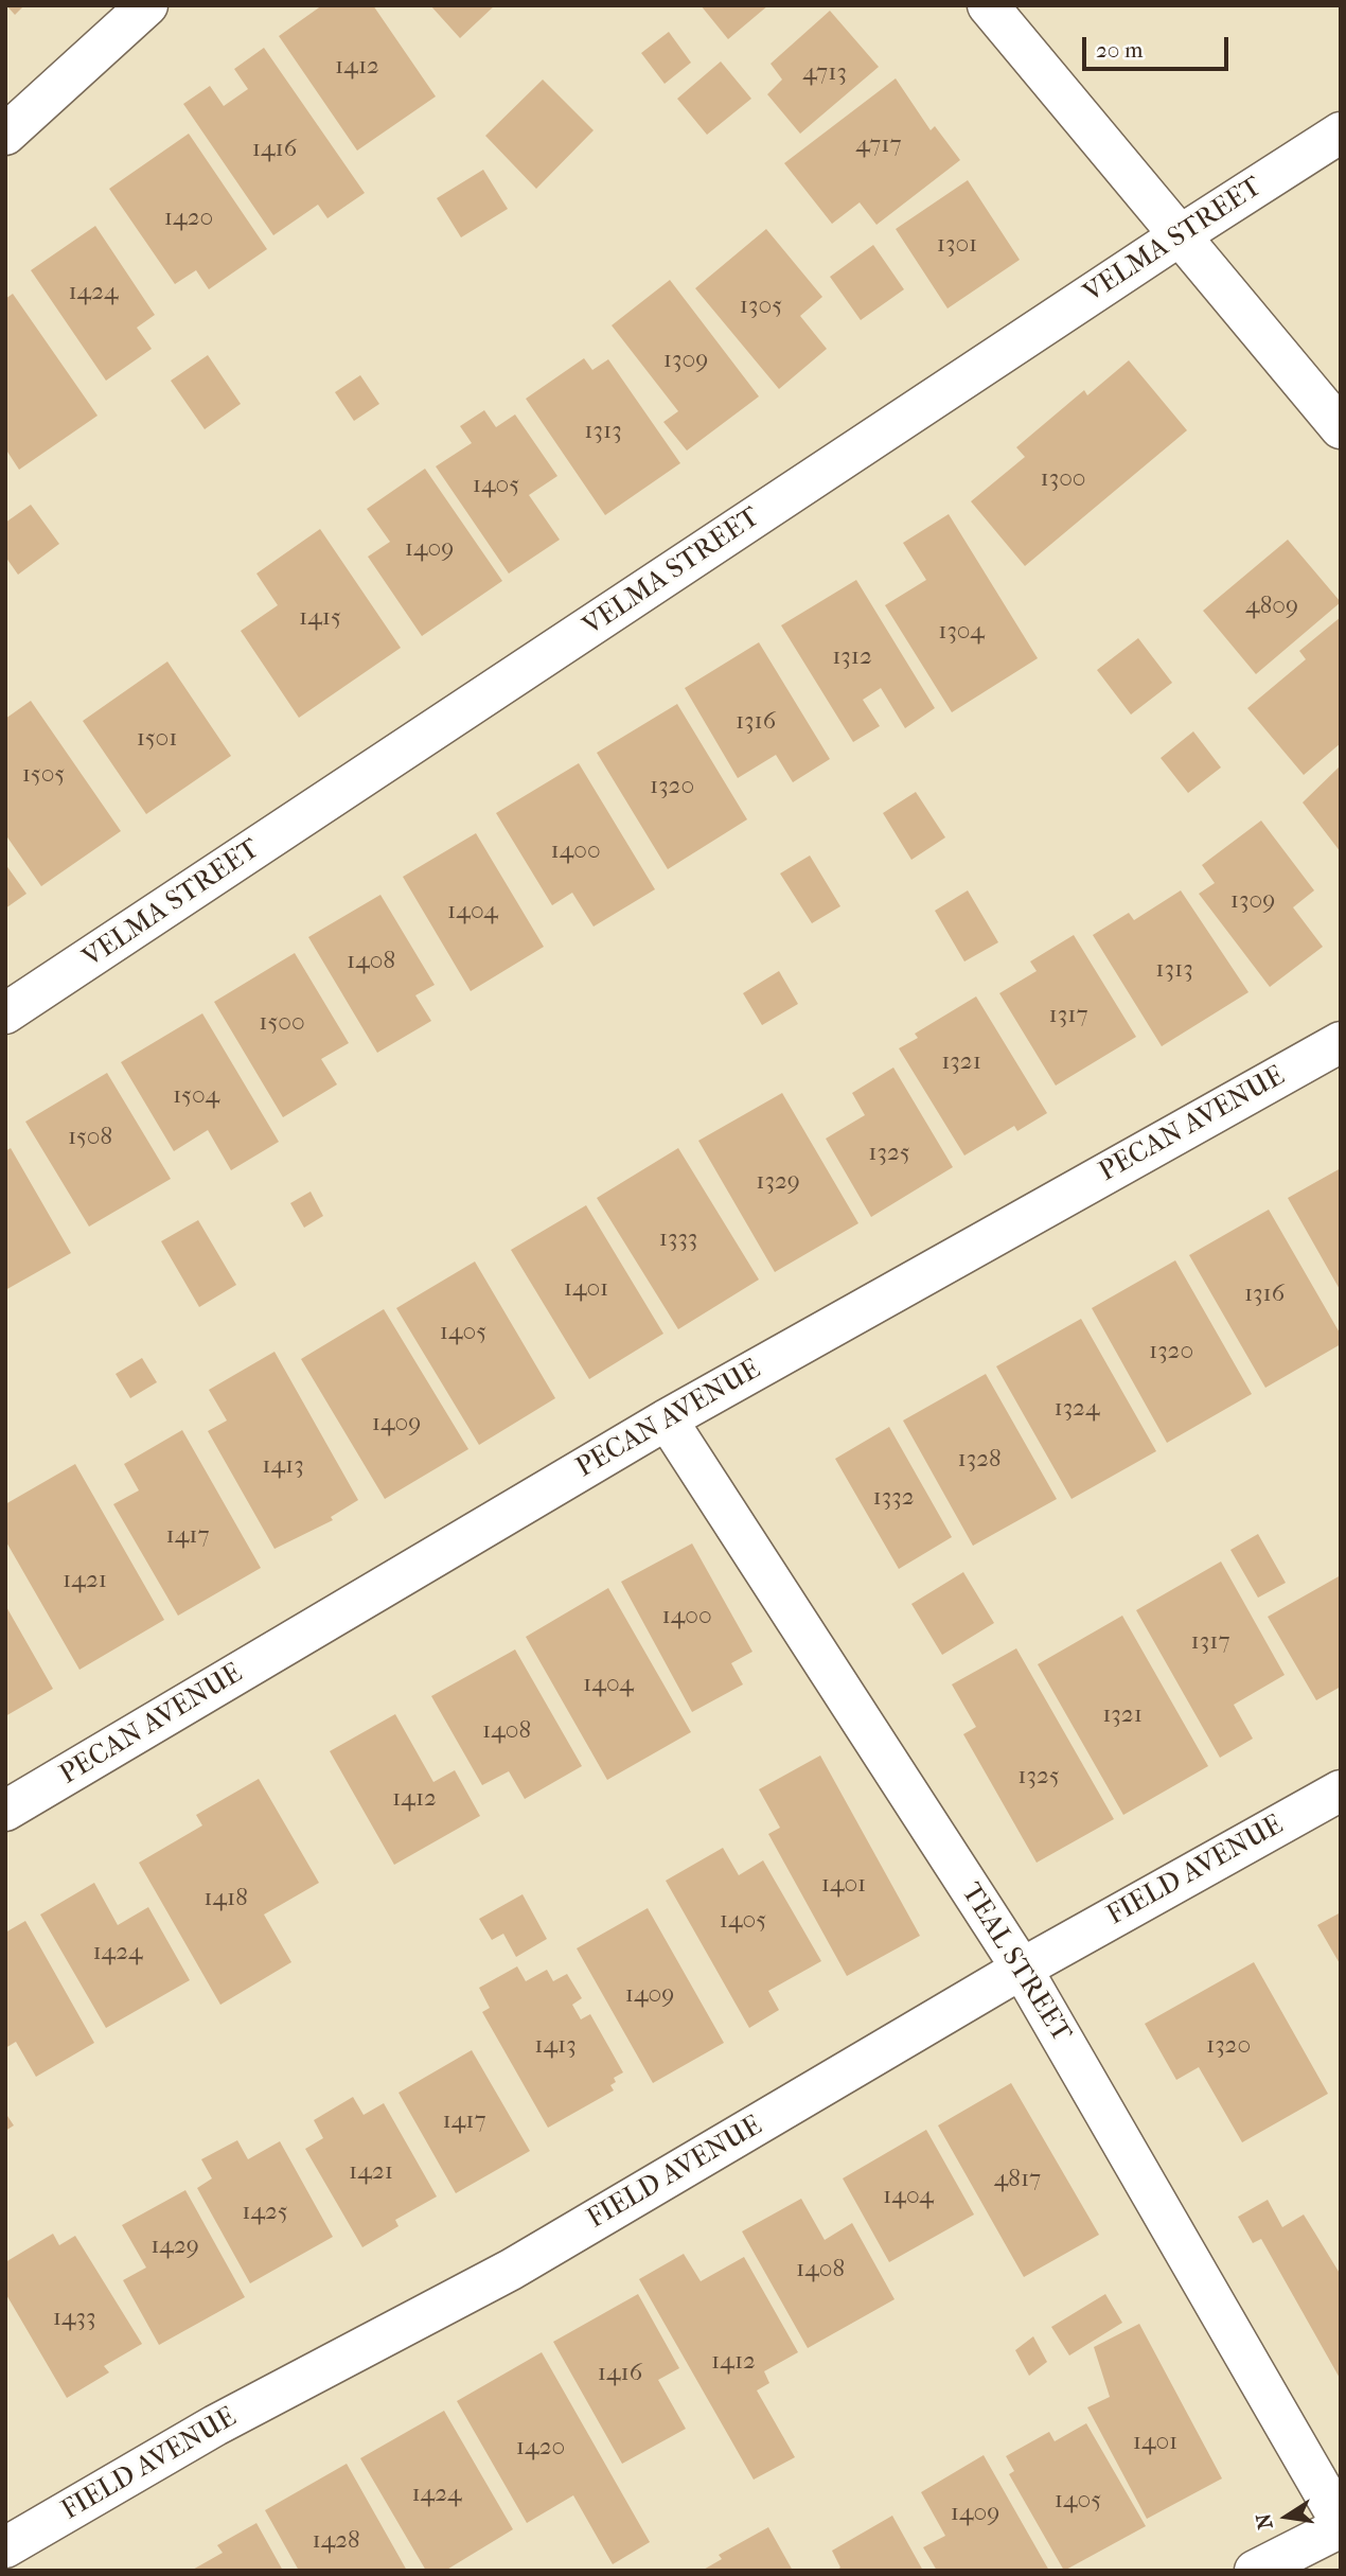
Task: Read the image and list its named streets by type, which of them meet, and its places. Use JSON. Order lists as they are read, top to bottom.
{
  "streets": {
    "street": [
      "VELMA STREET",
      "PECAN AVENUE",
      "FIELD AVENUE",
      "TEAL STREET"
    ]
  },
  "crossings": [
    ["PECAN AVENUE", "TEAL STREET"],
    ["FIELD AVENUE", "TEAL STREET"]
  ],
  "house_numbers": [
    "1412",
    "4713",
    "4717",
    "1416",
    "1420",
    "1301",
    "1424",
    "1305",
    "1309",
    "1313",
    "1300",
    "1405",
    "1409",
    "4809",
    "1415",
    "1304",
    "1312",
    "1316",
    "1501",
    "1505",
    "1320",
    "1400",
    "1309",
    "1404",
    "1408",
    "1313",
    "1317",
    "1500",
    "1321",
    "1504",
    "1508",
    "1325",
    "1329",
    "1333",
    "1401",
    "1316",
    "1405",
    "1320",
    "1324",
    "1409",
    "1328",
    "1413",
    "1332",
    "1417",
    "1421",
    "1400",
    "1317",
    "1404",
    "1321",
    "1408",
    "1325",
    "1412",
    "1401",
    "1418",
    "1405",
    "1424",
    "1409",
    "1413",
    "1320",
    "1417",
    "1421",
    "4817",
    "1404",
    "1425",
    "1429",
    "1408",
    "1433",
    "1412",
    "1416",
    "1401",
    "1420",
    "1424",
    "1405",
    "1409",
    "1428"
  ],
  "scale_bar": "20 m",
  "north": "left"
}
